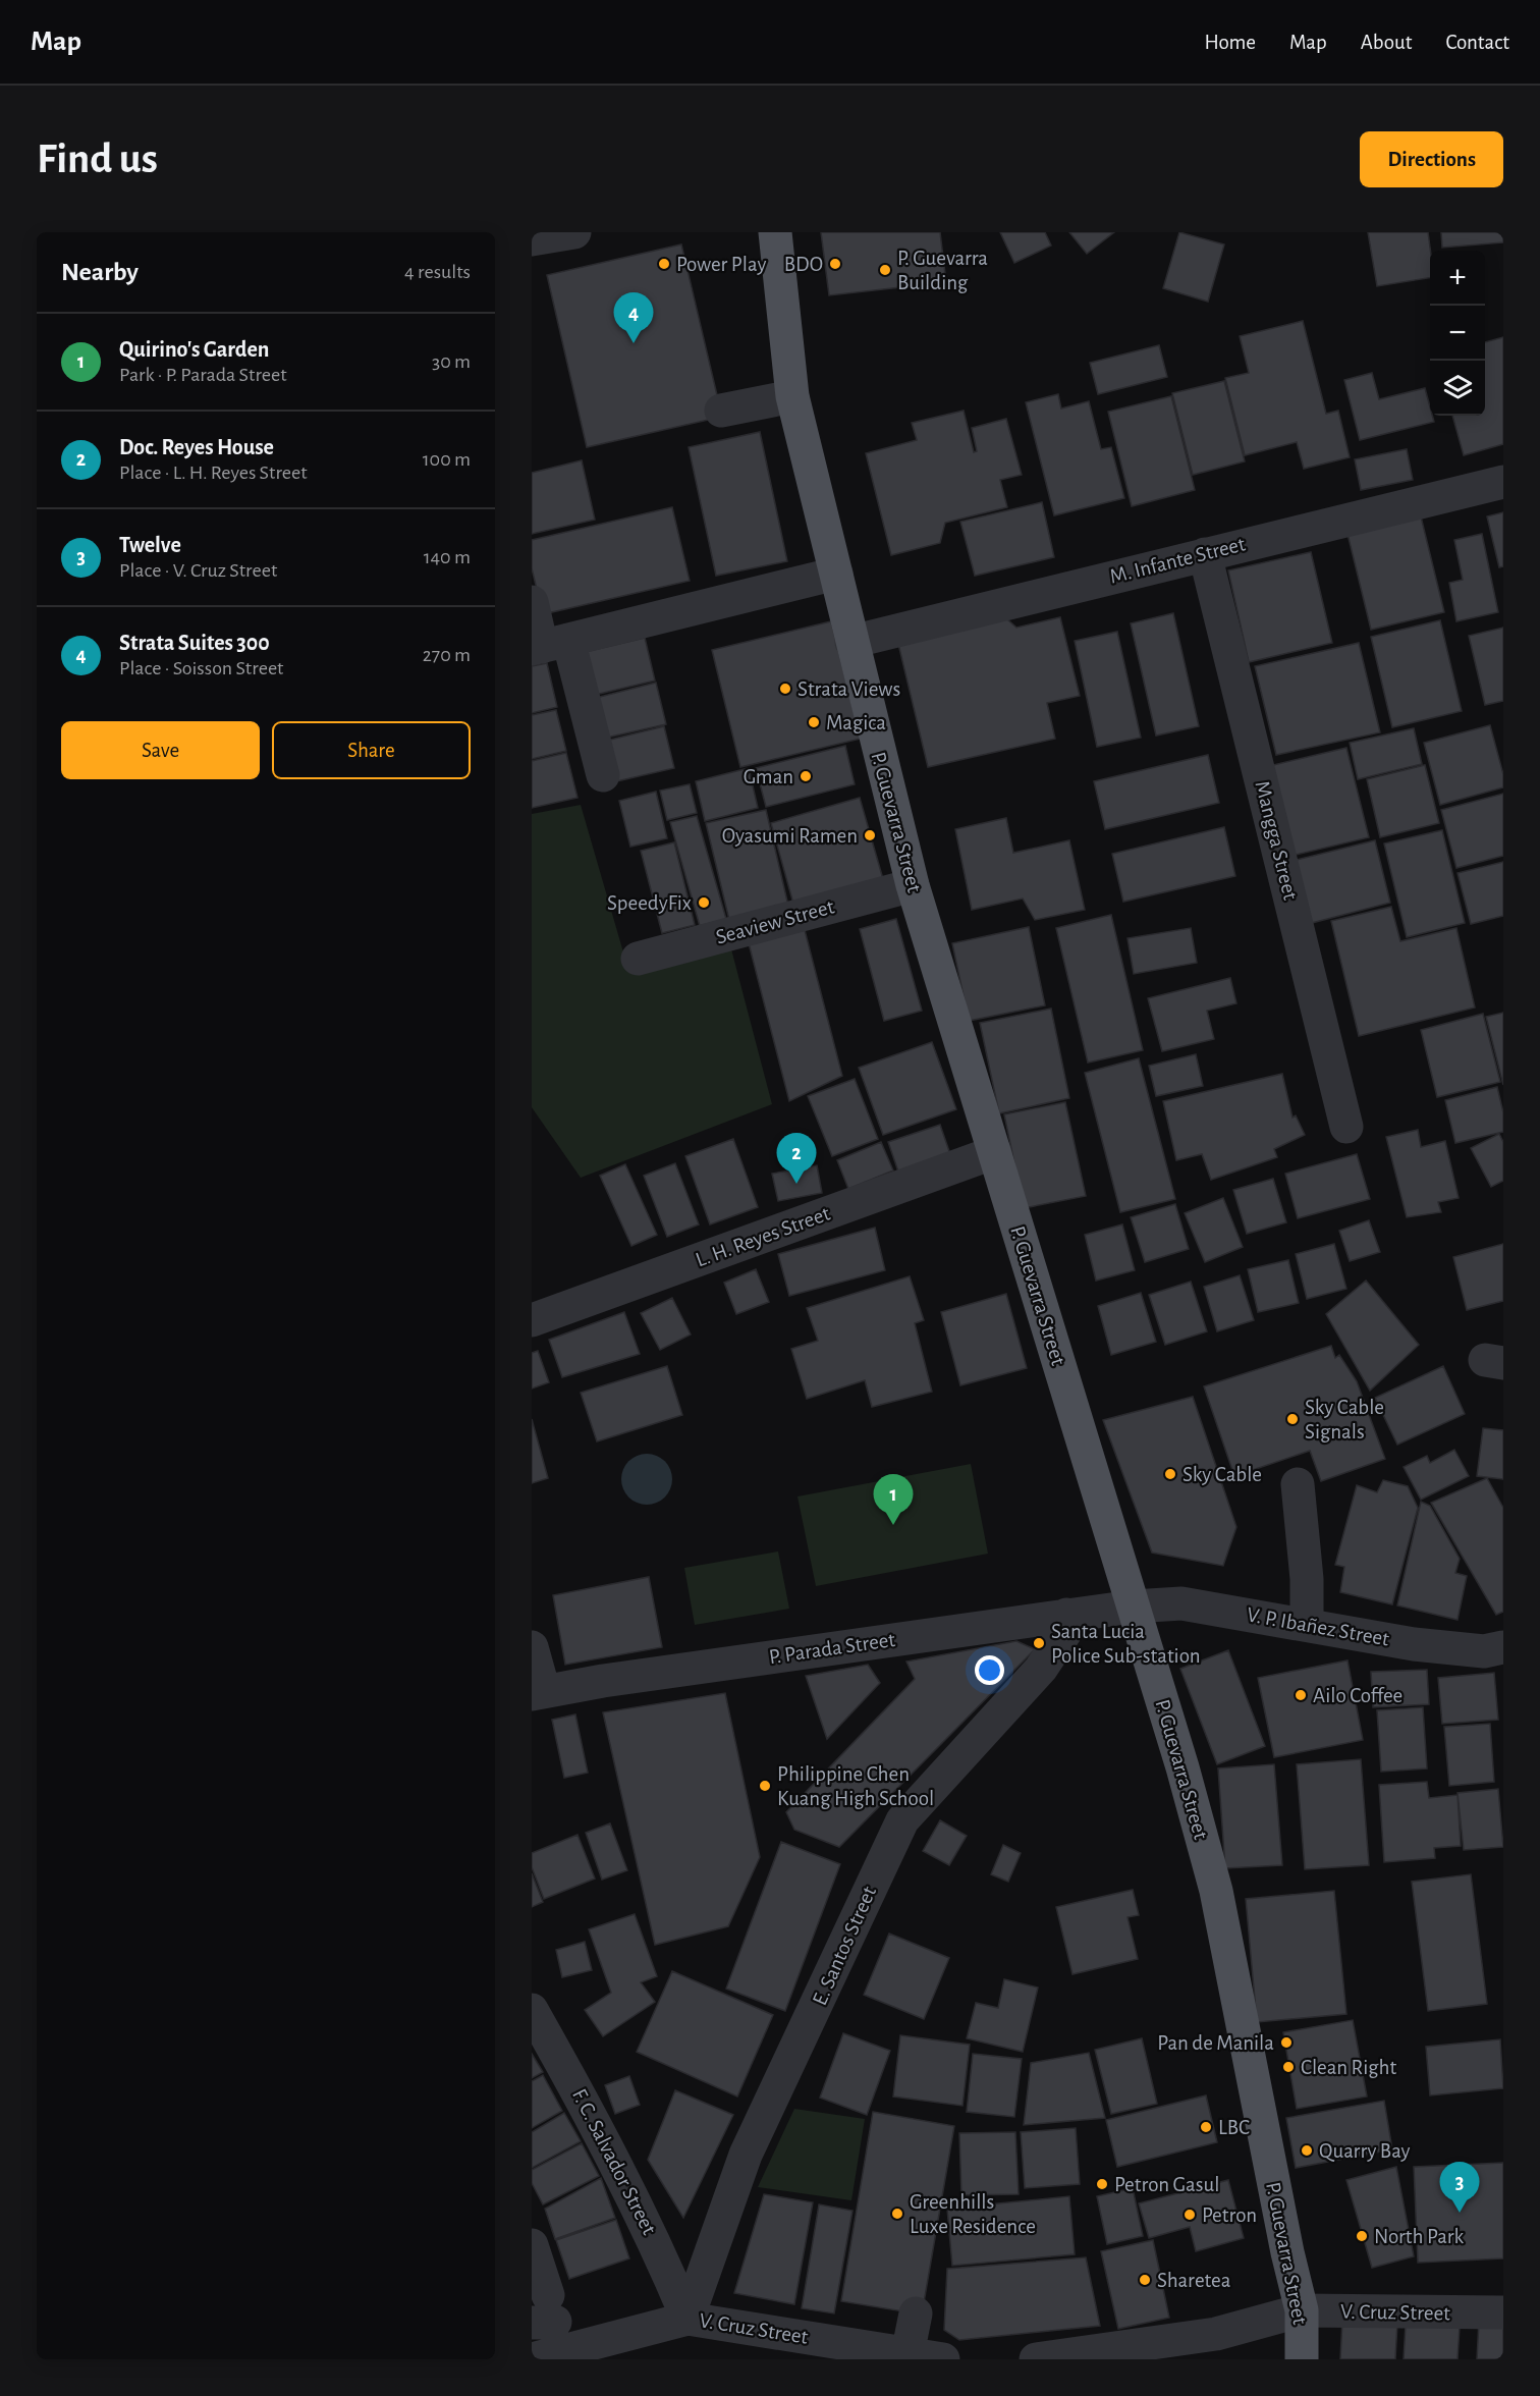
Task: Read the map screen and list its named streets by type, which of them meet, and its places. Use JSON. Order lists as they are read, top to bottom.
{
  "streets": {
    "main road": ["P. Guevarra Street"],
    "street": [
      "M. Infante Street",
      "Mangga Street",
      "Seaview Street",
      "L. H. Reyes Street",
      "V. P. Ibañez Street",
      "P. Parada Street",
      "E. Santos Street",
      "F. C. Salvador Street",
      "V. Cruz Street"
    ]
  },
  "crossings": [
    ["M. Infante Street", "P. Guevarra Street"],
    ["M. Infante Street", "Mangga Street"],
    ["P. Guevarra Street", "Seaview Street"],
    ["P. Guevarra Street", "L. H. Reyes Street"],
    ["P. Guevarra Street", "V. P. Ibañez Street"],
    ["P. Guevarra Street", "P. Parada Street"],
    ["P. Guevarra Street", "V. Cruz Street"],
    ["V. P. Ibañez Street", "P. Parada Street"],
    ["P. Parada Street", "E. Santos Street"],
    ["E. Santos Street", "F. C. Salvador Street"],
    ["E. Santos Street", "V. Cruz Street"],
    ["F. C. Salvador Street", "V. Cruz Street"]
  ],
  "places": [
    "Power Play",
    "BDO",
    "P. Guevarra Building",
    "Strata Views",
    "Magica",
    "Gman",
    "Oyasumi Ramen",
    "SpeedyFix",
    "Sky Cable Signals",
    "Sky Cable",
    "Santa Lucia Police Sub-station",
    "Ailo Coffee",
    "Philippine Chen Kuang High School",
    "Pan de Manila",
    "Clean Right",
    "LBC",
    "Quarry Bay",
    "Petron Gasul",
    "Greenhills Luxe Residence",
    "Petron",
    "North Park",
    "Sharetea"
  ],
  "page": {
    "header": "Map",
    "nav": [
      "Home",
      "Map",
      "About",
      "Contact"
    ],
    "buttons": [
      "Directions",
      ["Save", "Share"]
    ],
    "title": "Find us",
    "heading": ["Nearby", "4 results"],
    "map_buttons": ["+", "−"],
    "pins": [
      "4",
      "2",
      "1",
      "3"
    ],
    "list": [
      {
        "mark": "1",
        "name": "Quirino's Garden",
        "note": "Park · P. Parada Street",
        "value": "30 m"
      },
      {
        "mark": "2",
        "name": "Doc. Reyes House",
        "note": "Place · L. H. Reyes Street",
        "value": "100 m"
      },
      {
        "mark": "3",
        "name": "Twelve",
        "note": "Place · V. Cruz Street",
        "value": "140 m"
      },
      {
        "mark": "4",
        "name": "Strata Suites 300",
        "note": "Place · Soisson Street",
        "value": "270 m"
      }
    ]
  }
}
